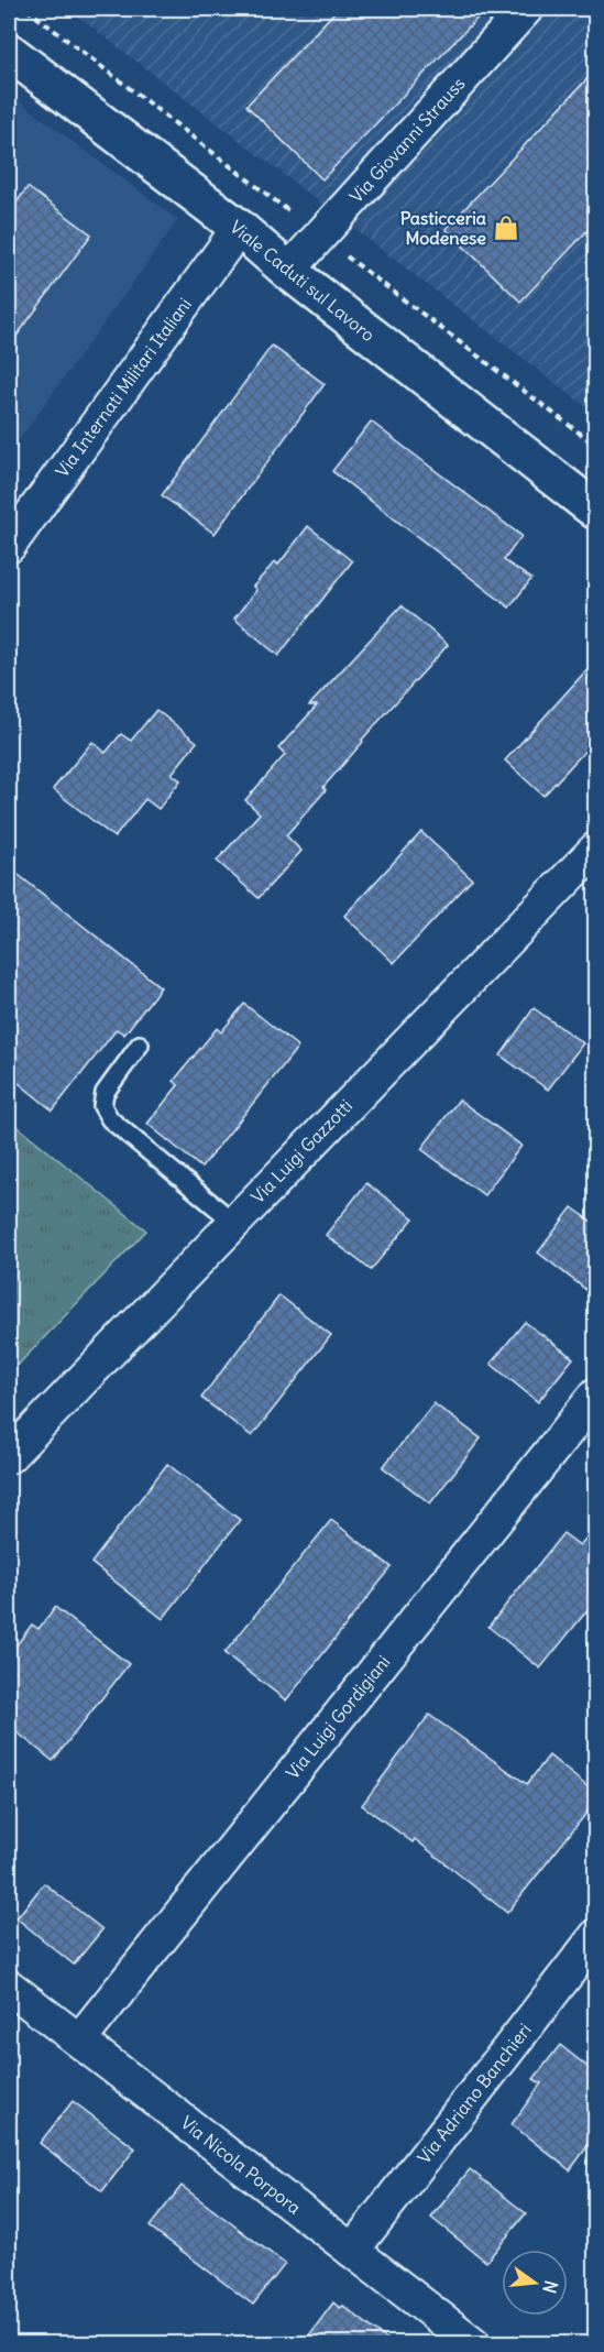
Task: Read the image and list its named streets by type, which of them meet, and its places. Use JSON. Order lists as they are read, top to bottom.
{
  "streets": {
    "street": [
      "Via Giovanni Strauss",
      "Viale Caduti sul Lavoro",
      "Via Internati Militari Italiani",
      "Via Luigi Gazzotti",
      "Via Luigi Gordigiani",
      "Via Adriano Banchieri",
      "Via Nicola Porpora"
    ]
  },
  "crossings": [
    ["Via Giovanni Strauss", "Viale Caduti sul Lavoro"],
    ["Viale Caduti sul Lavoro", "Via Internati Militari Italiani"],
    ["Via Luigi Gordigiani", "Via Nicola Porpora"],
    ["Via Adriano Banchieri", "Via Nicola Porpora"]
  ],
  "places": {
    "shop": ["Pasticceria Modenese"]
  },
  "north": "right"
}
